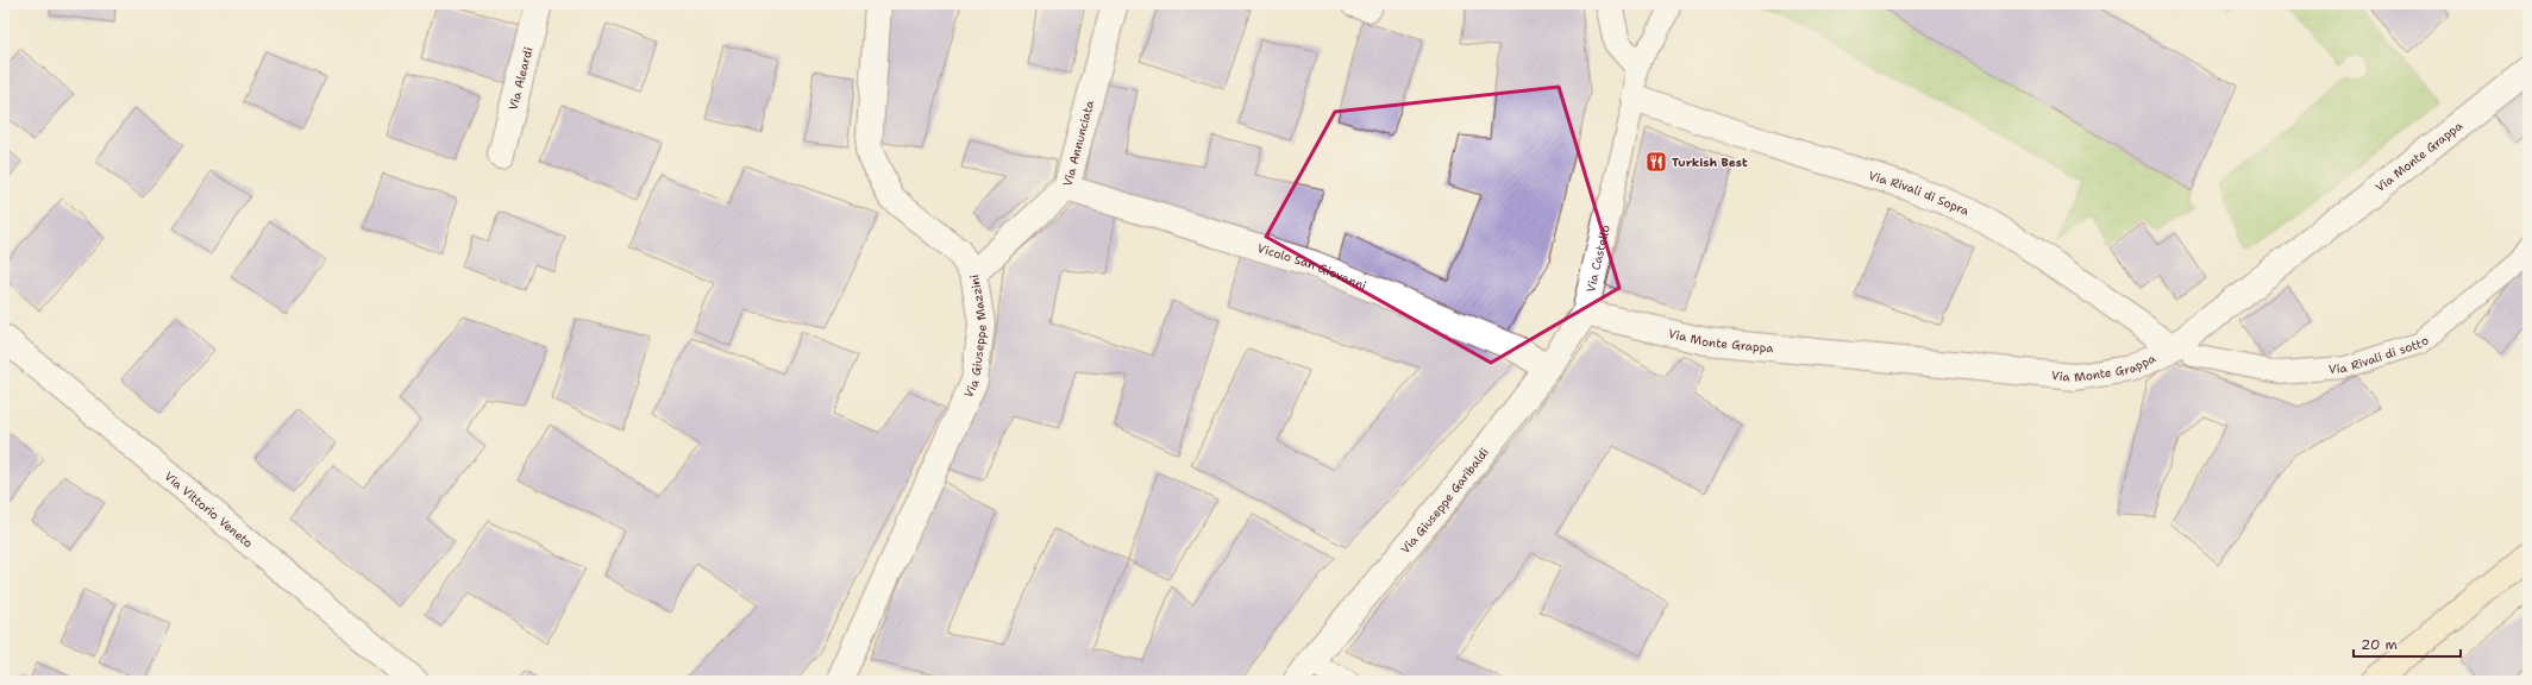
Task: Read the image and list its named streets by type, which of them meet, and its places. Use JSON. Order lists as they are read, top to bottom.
{
  "streets": {
    "street": [
      "Via Aleardi",
      "Via Annunciata",
      "Via Monte Grappa",
      "Via Rivali di Sopra",
      "Via Castello",
      "Vicolo San Giovanni",
      "Via Giuseppe Mazzini",
      "Via Giuseppe Garibaldi",
      "Via Vittorio Veneto"
    ],
    "lane": ["Via Rivali di sotto"]
  },
  "crossings": [
    ["Via Annunciata", "Vicolo San Giovanni"],
    ["Via Annunciata", "Via Giuseppe Mazzini"],
    ["Via Monte Grappa", "Via Rivali di Sopra"],
    ["Via Monte Grappa", "Via Castello"],
    ["Via Monte Grappa", "Via Rivali di sotto"],
    ["Via Monte Grappa", "Via Giuseppe Garibaldi"],
    ["Via Rivali di Sopra", "Via Rivali di sotto"],
    ["Via Castello", "Via Giuseppe Garibaldi"],
    ["Vicolo San Giovanni", "Via Giuseppe Garibaldi"]
  ],
  "places": {
    "restaurant": ["Turkish Best"]
  },
  "scale_bar": "20 m"
}
